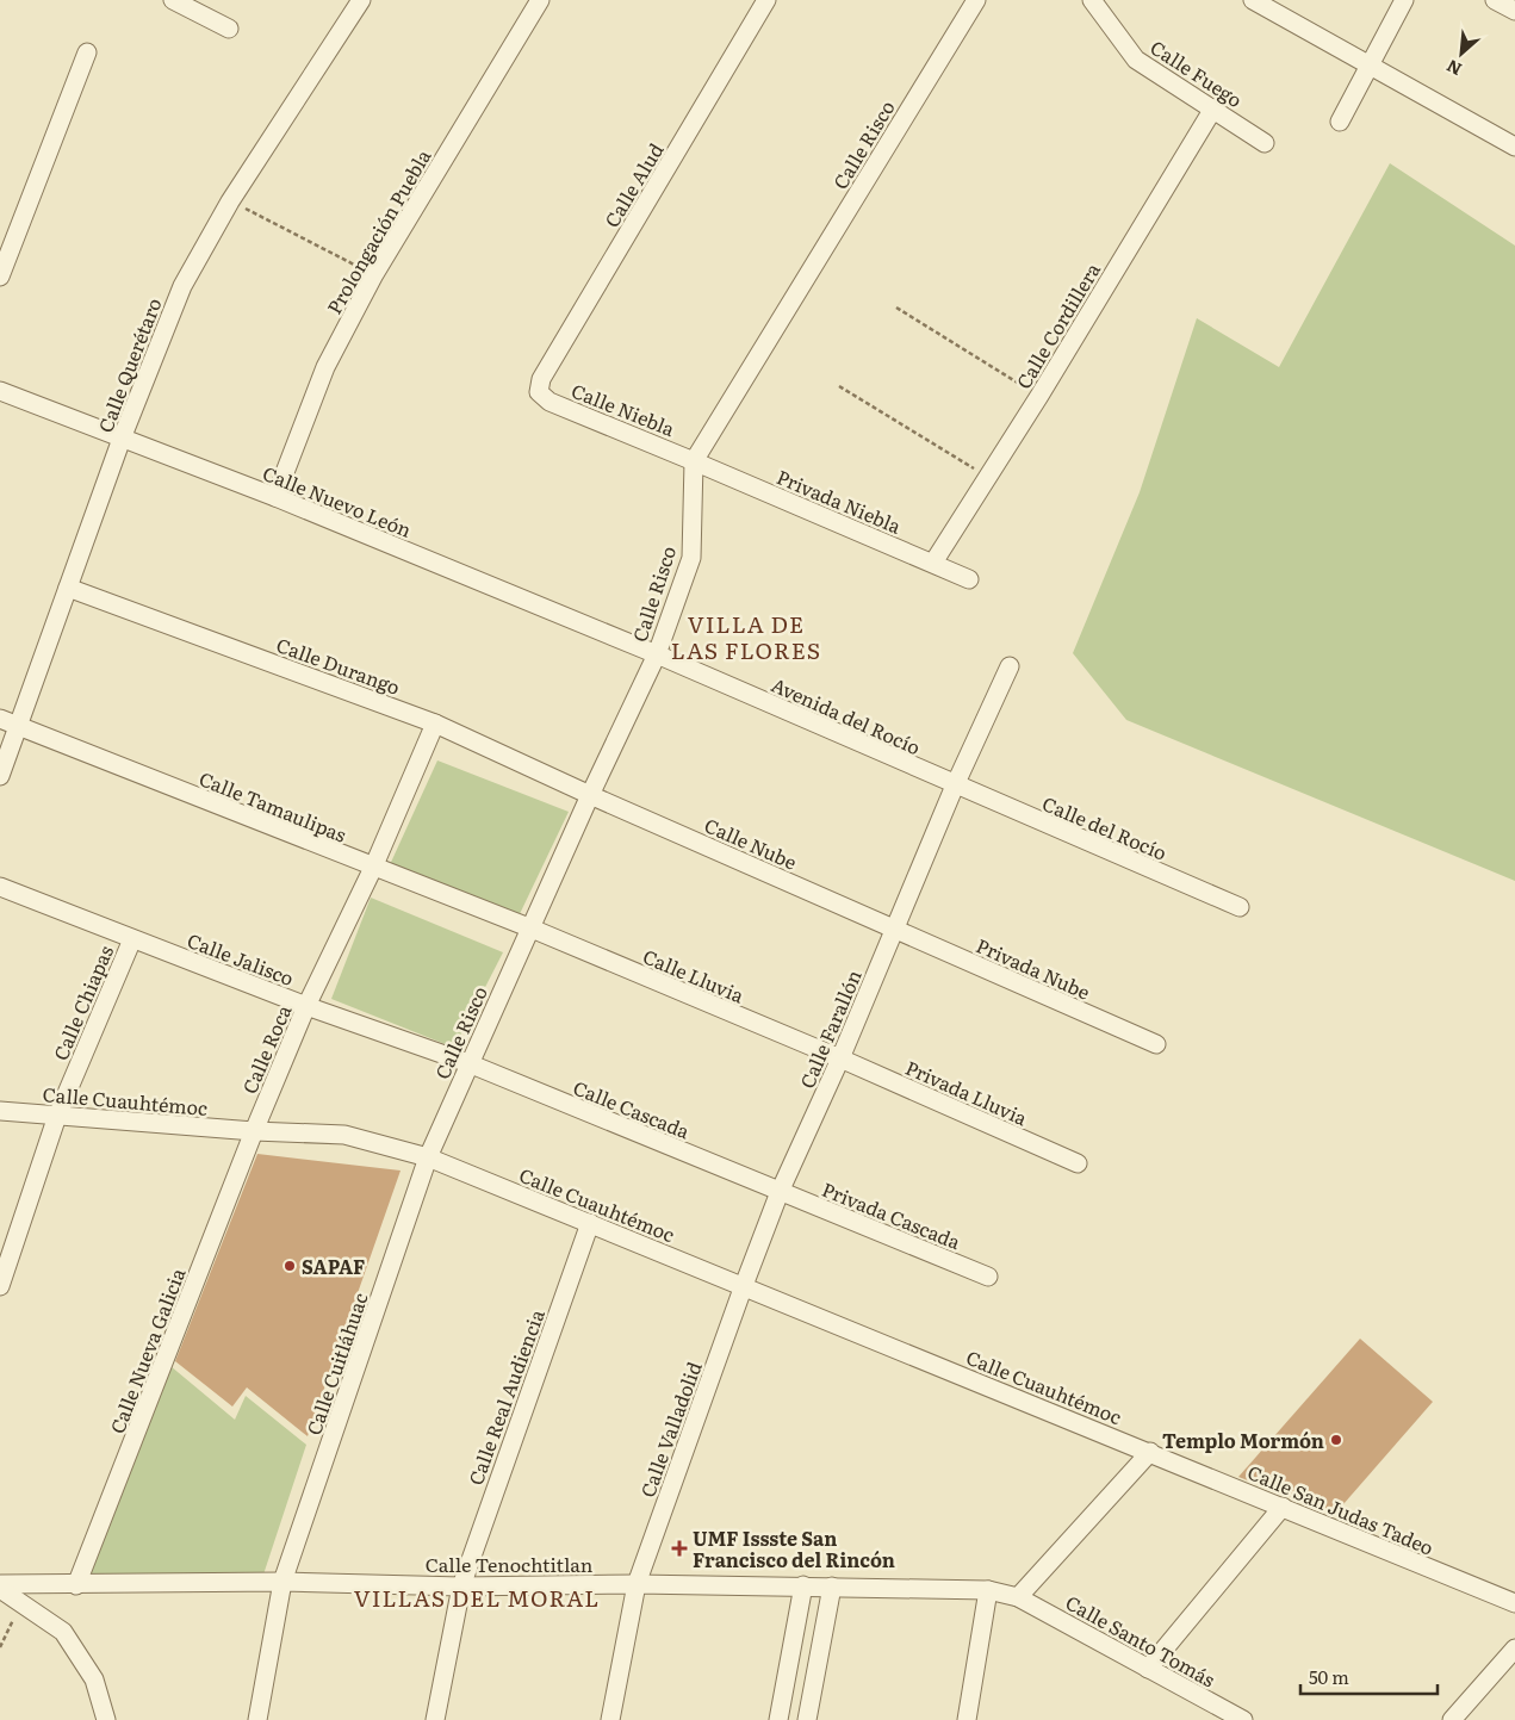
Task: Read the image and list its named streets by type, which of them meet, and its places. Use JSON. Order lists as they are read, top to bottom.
{
  "streets": {
    "street": [
      "Calle Fuego",
      "Calle Risco",
      "Calle Alud",
      "Prolongación Puebla",
      "Calle Cordillera",
      "Calle Querétaro",
      "Calle Niebla",
      "Calle Nuevo León",
      "Privada Niebla",
      "Calle Durango",
      "Avenida del Rocío",
      "Calle Tamaulipas",
      "Calle del Rocío",
      "Calle Nube",
      "Calle Jalisco",
      "Privada Nube",
      "Calle Lluvia",
      "Calle Chiapas",
      "Calle Farallón",
      "Calle Roca",
      "Privada Lluvia",
      "Calle Cuauhtémoc",
      "Calle Cascada",
      "Privada Cascada",
      "Calle Nueva Galicia",
      "Calle Cuitláhuac",
      "Calle Real Audiencia",
      "Calle Valladolid",
      "Calle San Judas Tadeo",
      "Calle Tenochtitlan",
      "Calle Santo Tomás"
    ]
  },
  "crossings": [
    ["Calle Fuego", "Calle Cordillera"],
    ["Calle Risco", "Calle Niebla"],
    ["Calle Risco", "Calle Nuevo León"],
    ["Calle Risco", "Privada Niebla"],
    ["Calle Risco", "Calle Durango"],
    ["Calle Risco", "Avenida del Rocío"],
    ["Calle Risco", "Calle Tamaulipas"],
    ["Calle Risco", "Calle Nube"],
    ["Calle Risco", "Calle Jalisco"],
    ["Calle Risco", "Calle Lluvia"],
    ["Calle Risco", "Calle Cuauhtémoc"],
    ["Calle Risco", "Calle Cascada"],
    ["Calle Risco", "Calle Cuitláhuac"],
    ["Calle Alud", "Calle Niebla"],
    ["Prolongación Puebla", "Calle Nuevo León"],
    ["Calle Cordillera", "Privada Niebla"],
    ["Calle Querétaro", "Calle Nuevo León"],
    ["Calle Querétaro", "Calle Durango"],
    ["Calle Querétaro", "Calle Tamaulipas"],
    ["Calle Niebla", "Privada Niebla"],
    ["Calle Nuevo León", "Avenida del Rocío"],
    ["Calle Durango", "Calle Nube"],
    ["Calle Durango", "Calle Roca"],
    ["Avenida del Rocío", "Calle del Rocío"],
    ["Avenida del Rocío", "Calle Farallón"],
    ["Calle Tamaulipas", "Calle Lluvia"],
    ["Calle Tamaulipas", "Calle Roca"],
    ["Calle del Rocío", "Calle Farallón"],
    ["Calle Nube", "Privada Nube"],
    ["Calle Nube", "Calle Farallón"],
    ["Calle Jalisco", "Calle Chiapas"],
    ["Calle Jalisco", "Calle Roca"],
    ["Calle Jalisco", "Calle Cascada"],
    ["Privada Nube", "Calle Farallón"],
    ["Calle Lluvia", "Calle Farallón"],
    ["Calle Lluvia", "Privada Lluvia"],
    ["Calle Chiapas", "Calle Cuauhtémoc"],
    ["Calle Farallón", "Privada Lluvia"],
    ["Calle Farallón", "Calle Cuauhtémoc"],
    ["Calle Farallón", "Calle Cascada"],
    ["Calle Farallón", "Privada Cascada"],
    ["Calle Farallón", "Calle Valladolid"],
    ["Calle Roca", "Calle Cuauhtémoc"],
    ["Calle Roca", "Calle Nueva Galicia"],
    ["Calle Cuauhtémoc", "Calle Nueva Galicia"],
    ["Calle Cuauhtémoc", "Calle Cuitláhuac"],
    ["Calle Cuauhtémoc", "Calle Real Audiencia"],
    ["Calle Cuauhtémoc", "Calle Valladolid"],
    ["Calle Cuauhtémoc", "Calle San Judas Tadeo"],
    ["Calle Cascada", "Privada Cascada"],
    ["Calle Nueva Galicia", "Calle Tenochtitlan"],
    ["Calle Cuitláhuac", "Calle Tenochtitlan"],
    ["Calle Real Audiencia", "Calle Tenochtitlan"],
    ["Calle Valladolid", "Calle Tenochtitlan"],
    ["Calle Tenochtitlan", "Calle Santo Tomás"]
  ],
  "districts": ["VILLA DE LAS FLORES", "VILLAS DEL MORAL"],
  "places": {
    "other": ["SAPAF", "Templo Mormón"],
    "health": ["UMF Issste San Francisco del Rincón"]
  },
  "scale_bar": "50 m",
  "north": "bottom left"
}
